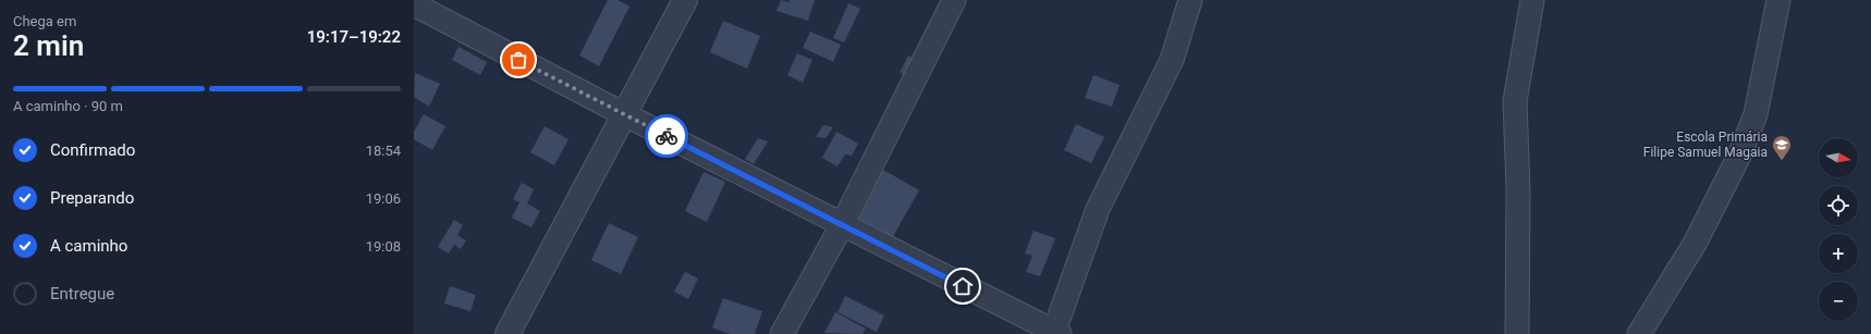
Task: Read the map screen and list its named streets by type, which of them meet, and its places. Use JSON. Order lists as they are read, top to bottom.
{
  "places": {
    "school or university": ["Escola Primária Filipe Samuel Magaia"]
  },
  "north": "right",
  "page": {
    "heading": ["2 min", "Chega em", "19:17–19:22"],
    "bar": "A caminho · 90 m",
    "list": [
      ["Confirmado", "18:54"],
      ["Preparando", "19:06"],
      ["A caminho", "19:08"],
      "Entregue"
    ],
    "map_buttons": ["+", "−"]
  }
}
